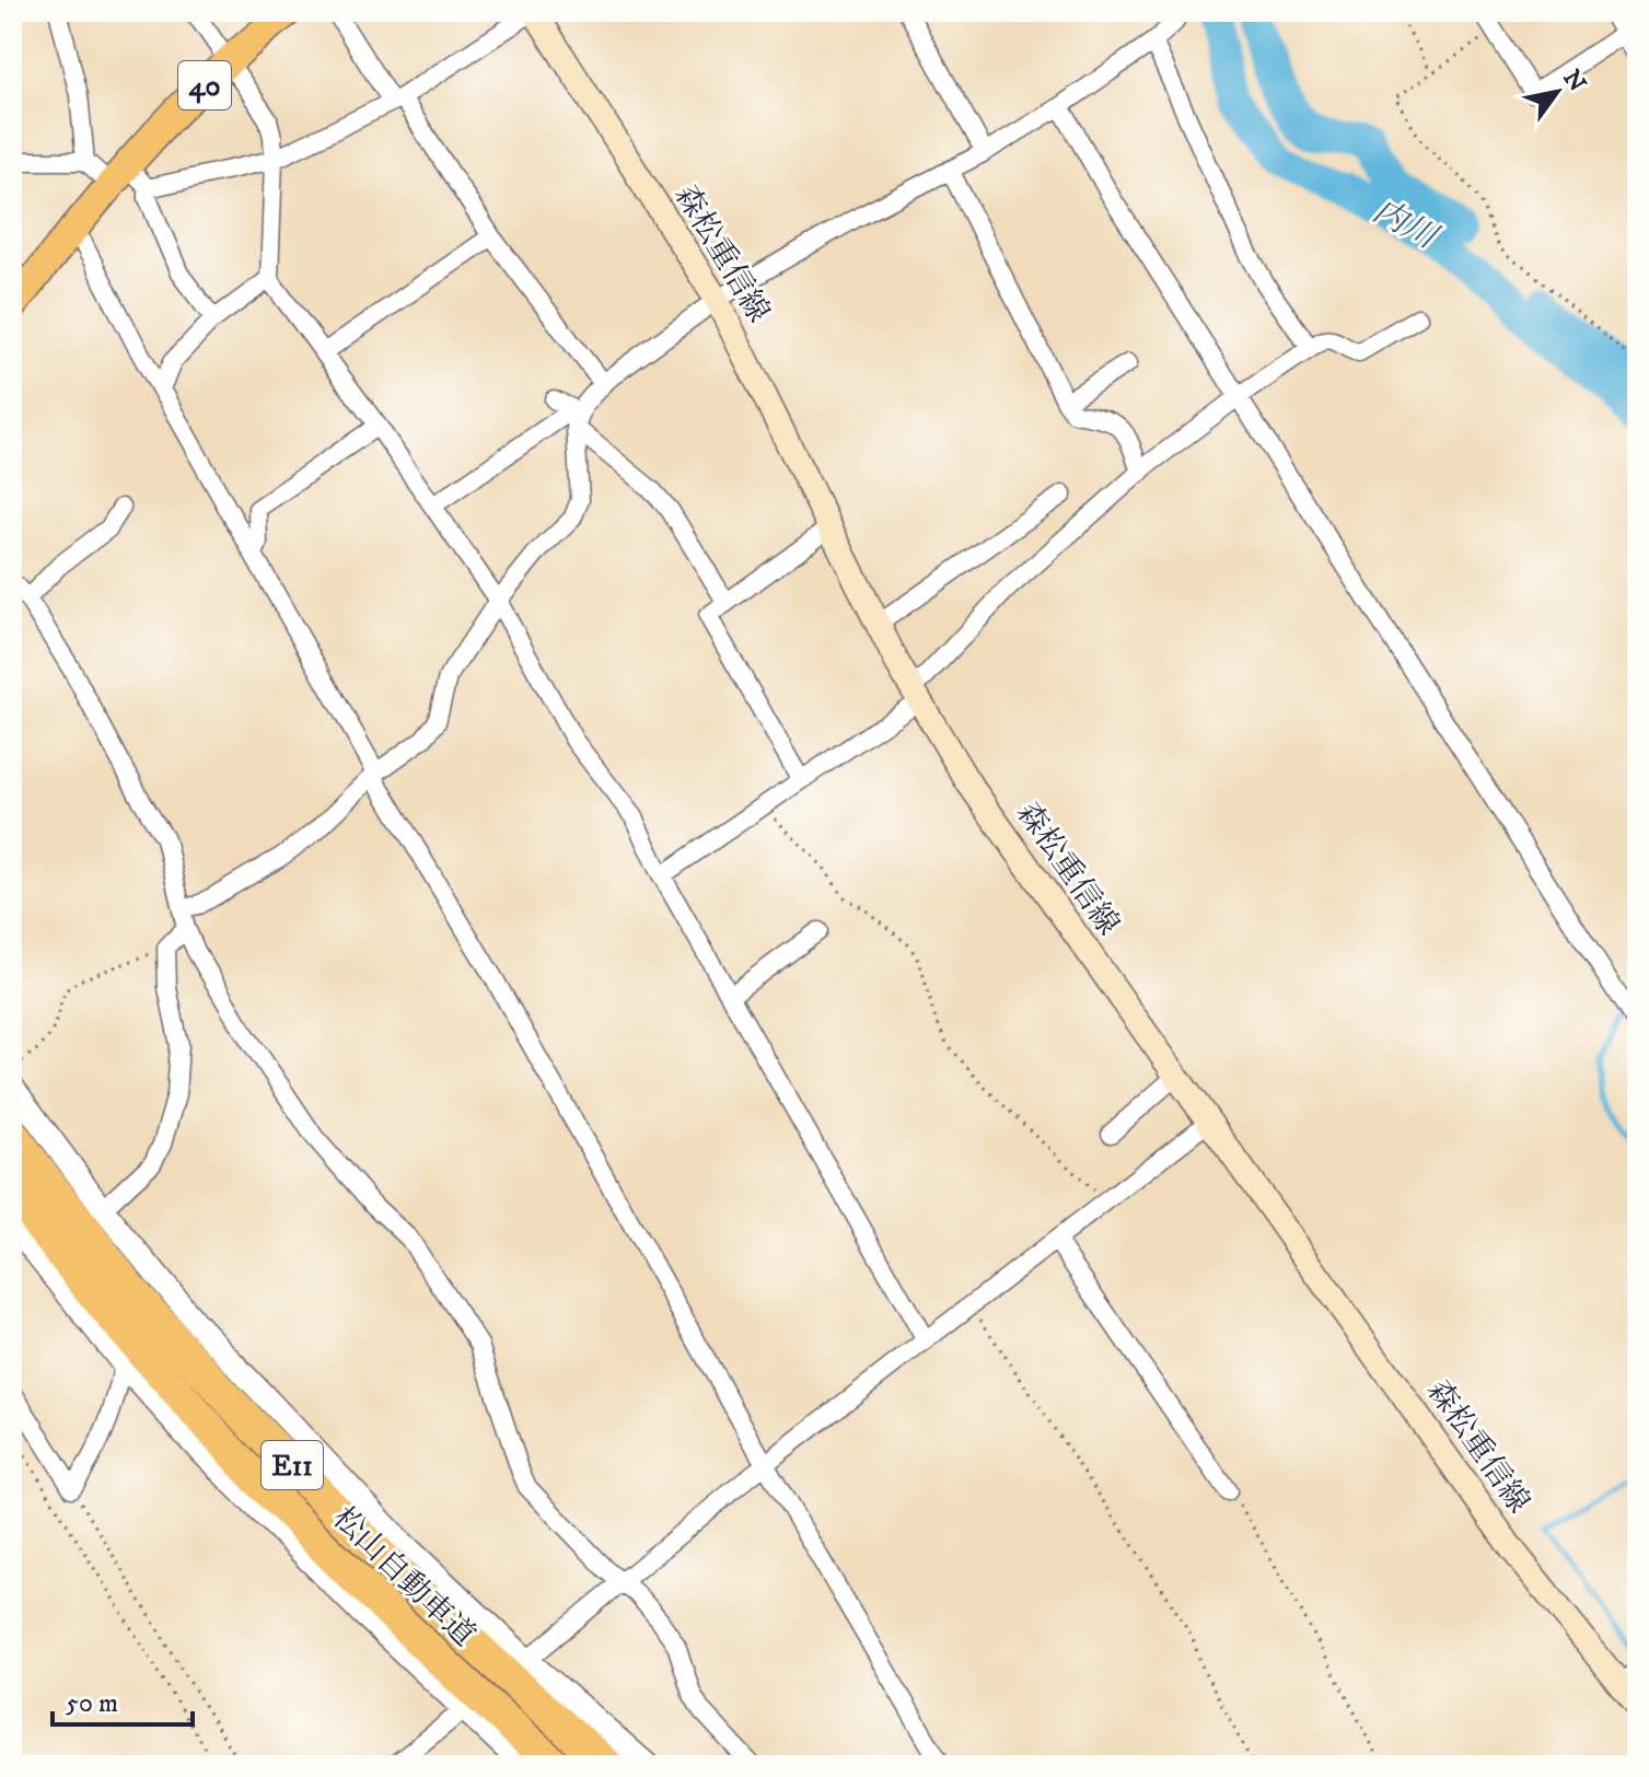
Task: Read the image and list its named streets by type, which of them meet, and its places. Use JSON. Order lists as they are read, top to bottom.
{
  "streets": {
    "highway": ["E11", "松山自動車道"],
    "main road": ["40", "森松重信線"]
  },
  "water": ["内川"],
  "scale_bar": "50 m",
  "north": "top right"
}
